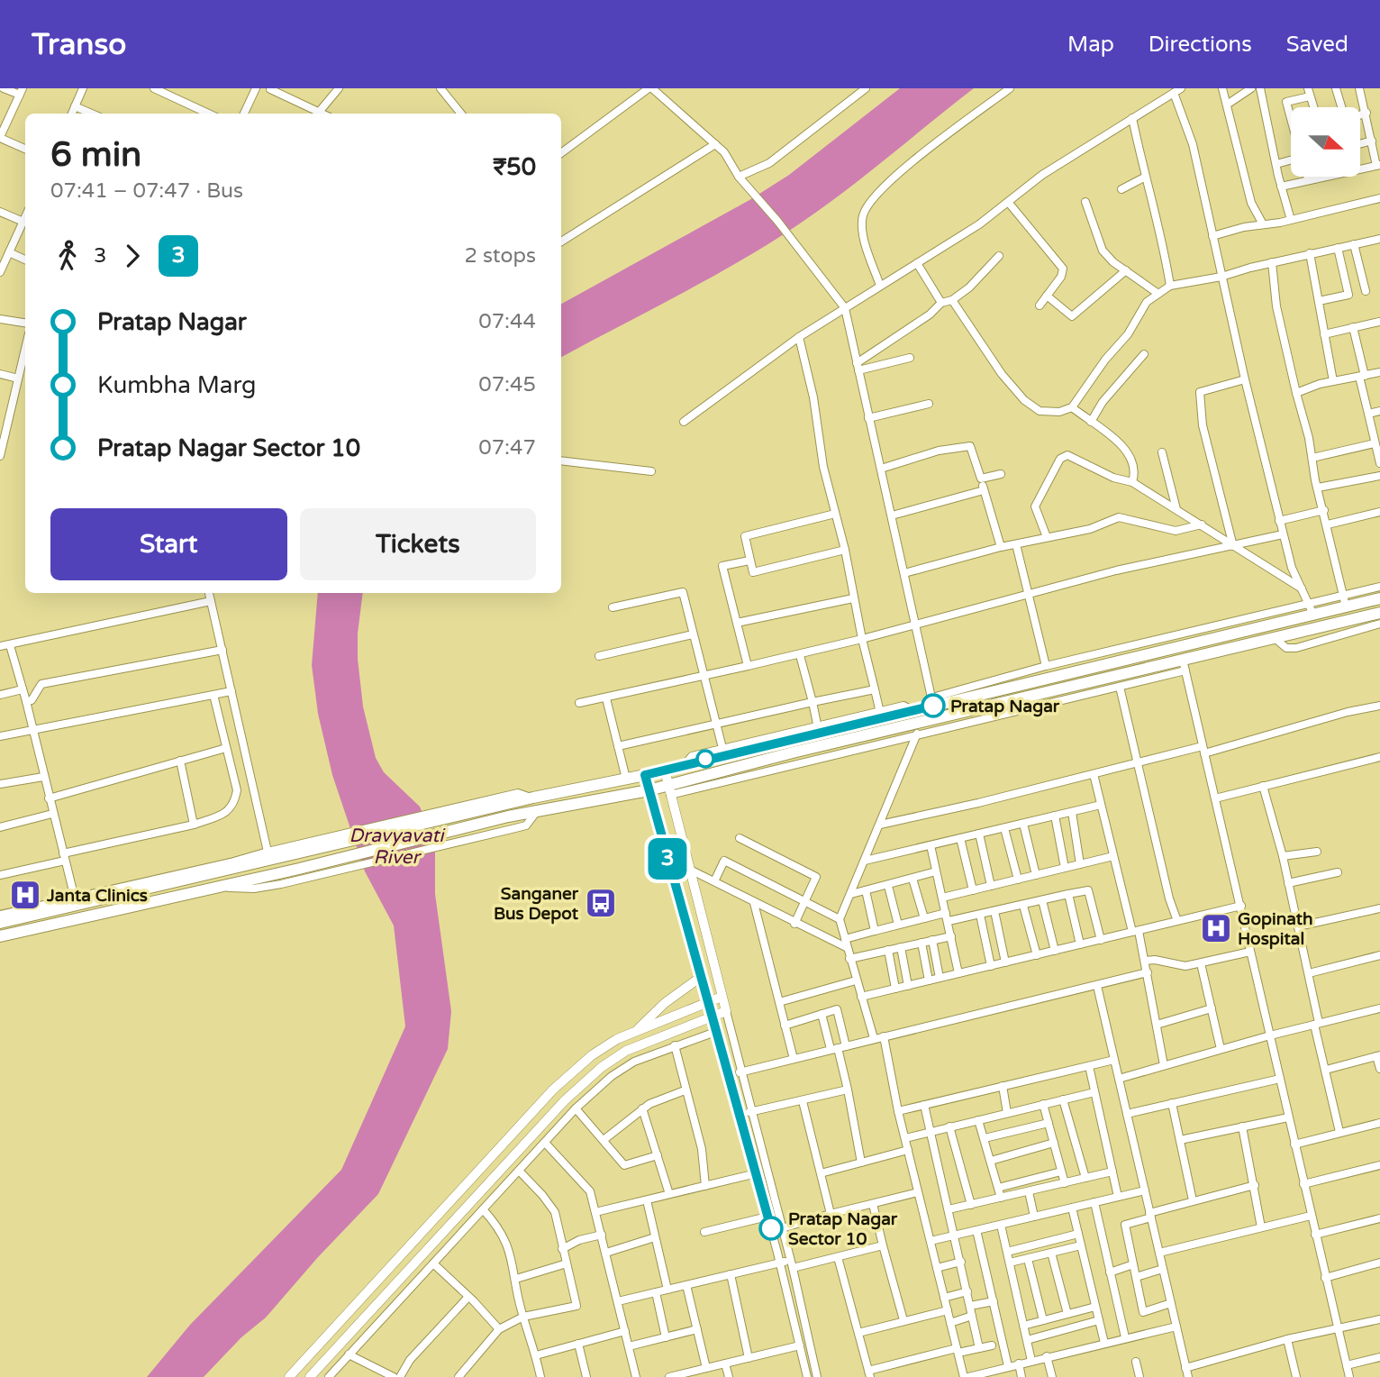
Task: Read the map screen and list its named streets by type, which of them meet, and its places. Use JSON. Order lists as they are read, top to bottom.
{
  "water": ["Dravyavati River"],
  "places": {
    "other": ["Pratap Nagar", "Pratap Nagar Sector 10"],
    "hospital": ["Janta Clinics", "Gopinath Hospital"],
    "bus stop": ["Sanganer Bus Depot"]
  },
  "lines": ["bus line 3"],
  "north": "right",
  "page": {
    "header": "Transo",
    "nav": ["Map", "Directions", "Saved"],
    "on_map": "3",
    "heading": ["6 min", "07:41 – 07:47 · Bus", "₹50"],
    "legs": ["3", "3", "2 stops"],
    "list": [
      {
        "name": "Pratap Nagar",
        "value": "07:44"
      },
      {
        "name": "Kumbha Marg",
        "value": "07:45"
      },
      {
        "name": "Pratap Nagar Sector 10",
        "value": "07:47"
      }
    ],
    "buttons": ["Start", "Tickets"]
  }
}
